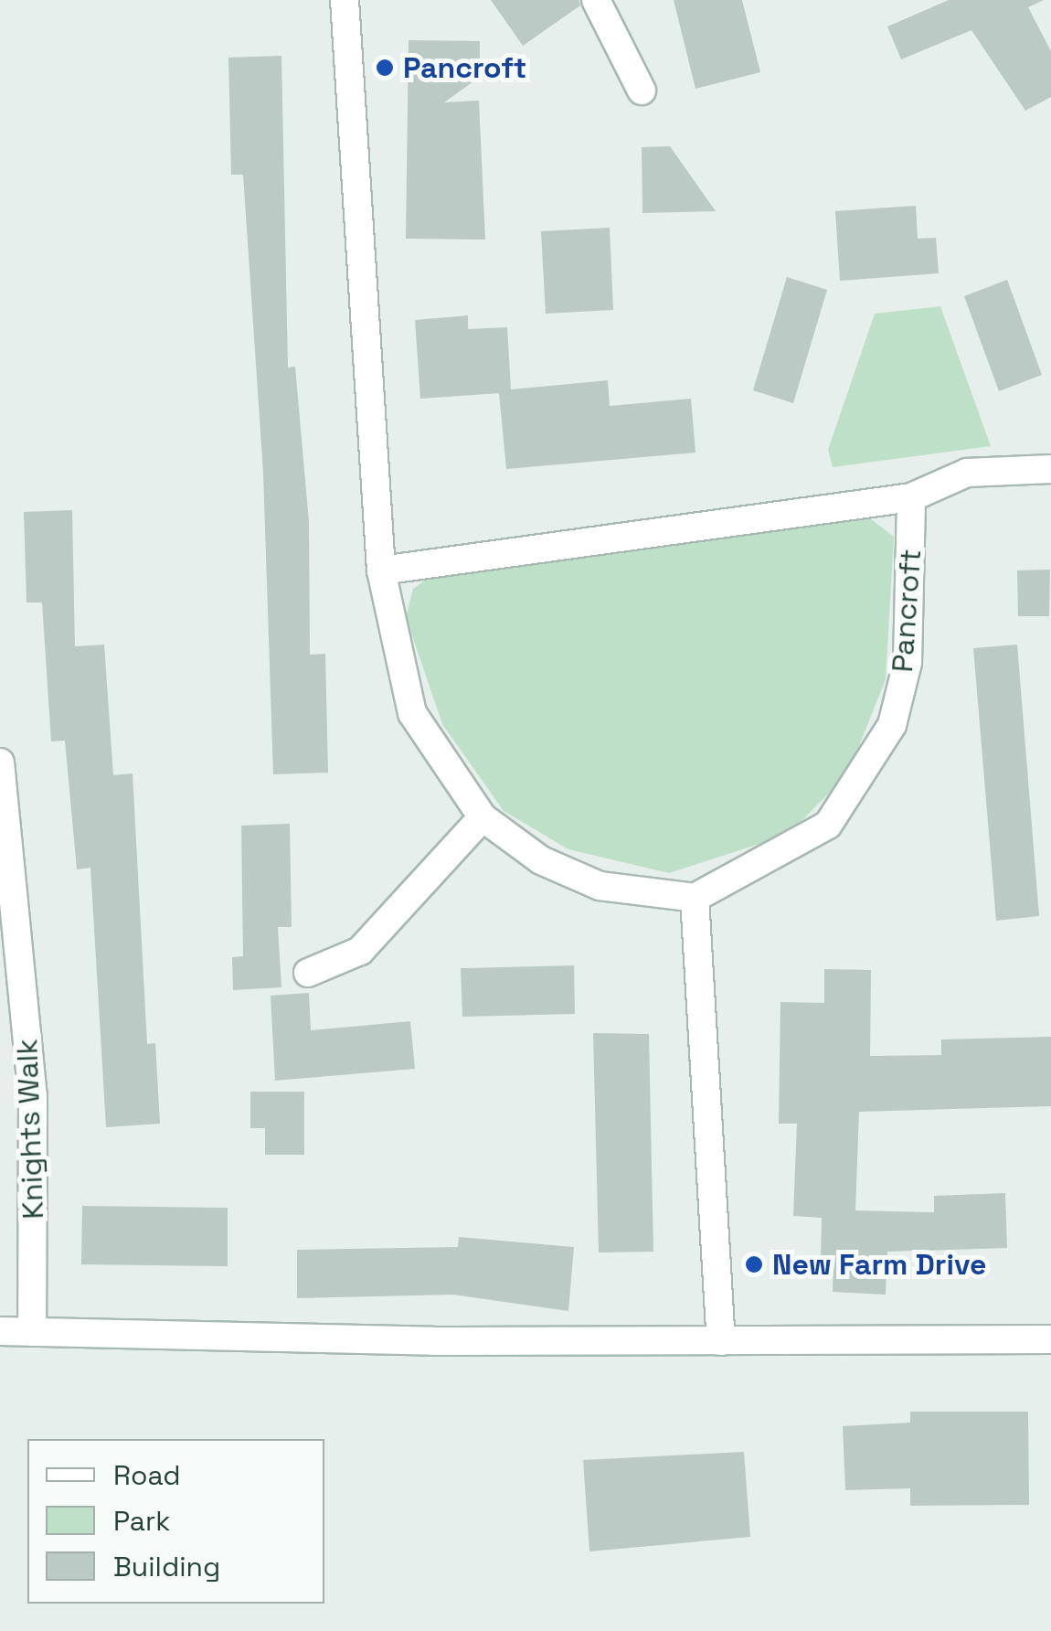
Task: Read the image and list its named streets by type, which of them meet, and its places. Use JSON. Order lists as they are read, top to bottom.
{
  "streets": {
    "street": ["Pancroft", "Knights Walk"]
  },
  "places": ["Pancroft", "New Farm Drive"],
  "legend": ["Road", "Park", "Building"]
}
